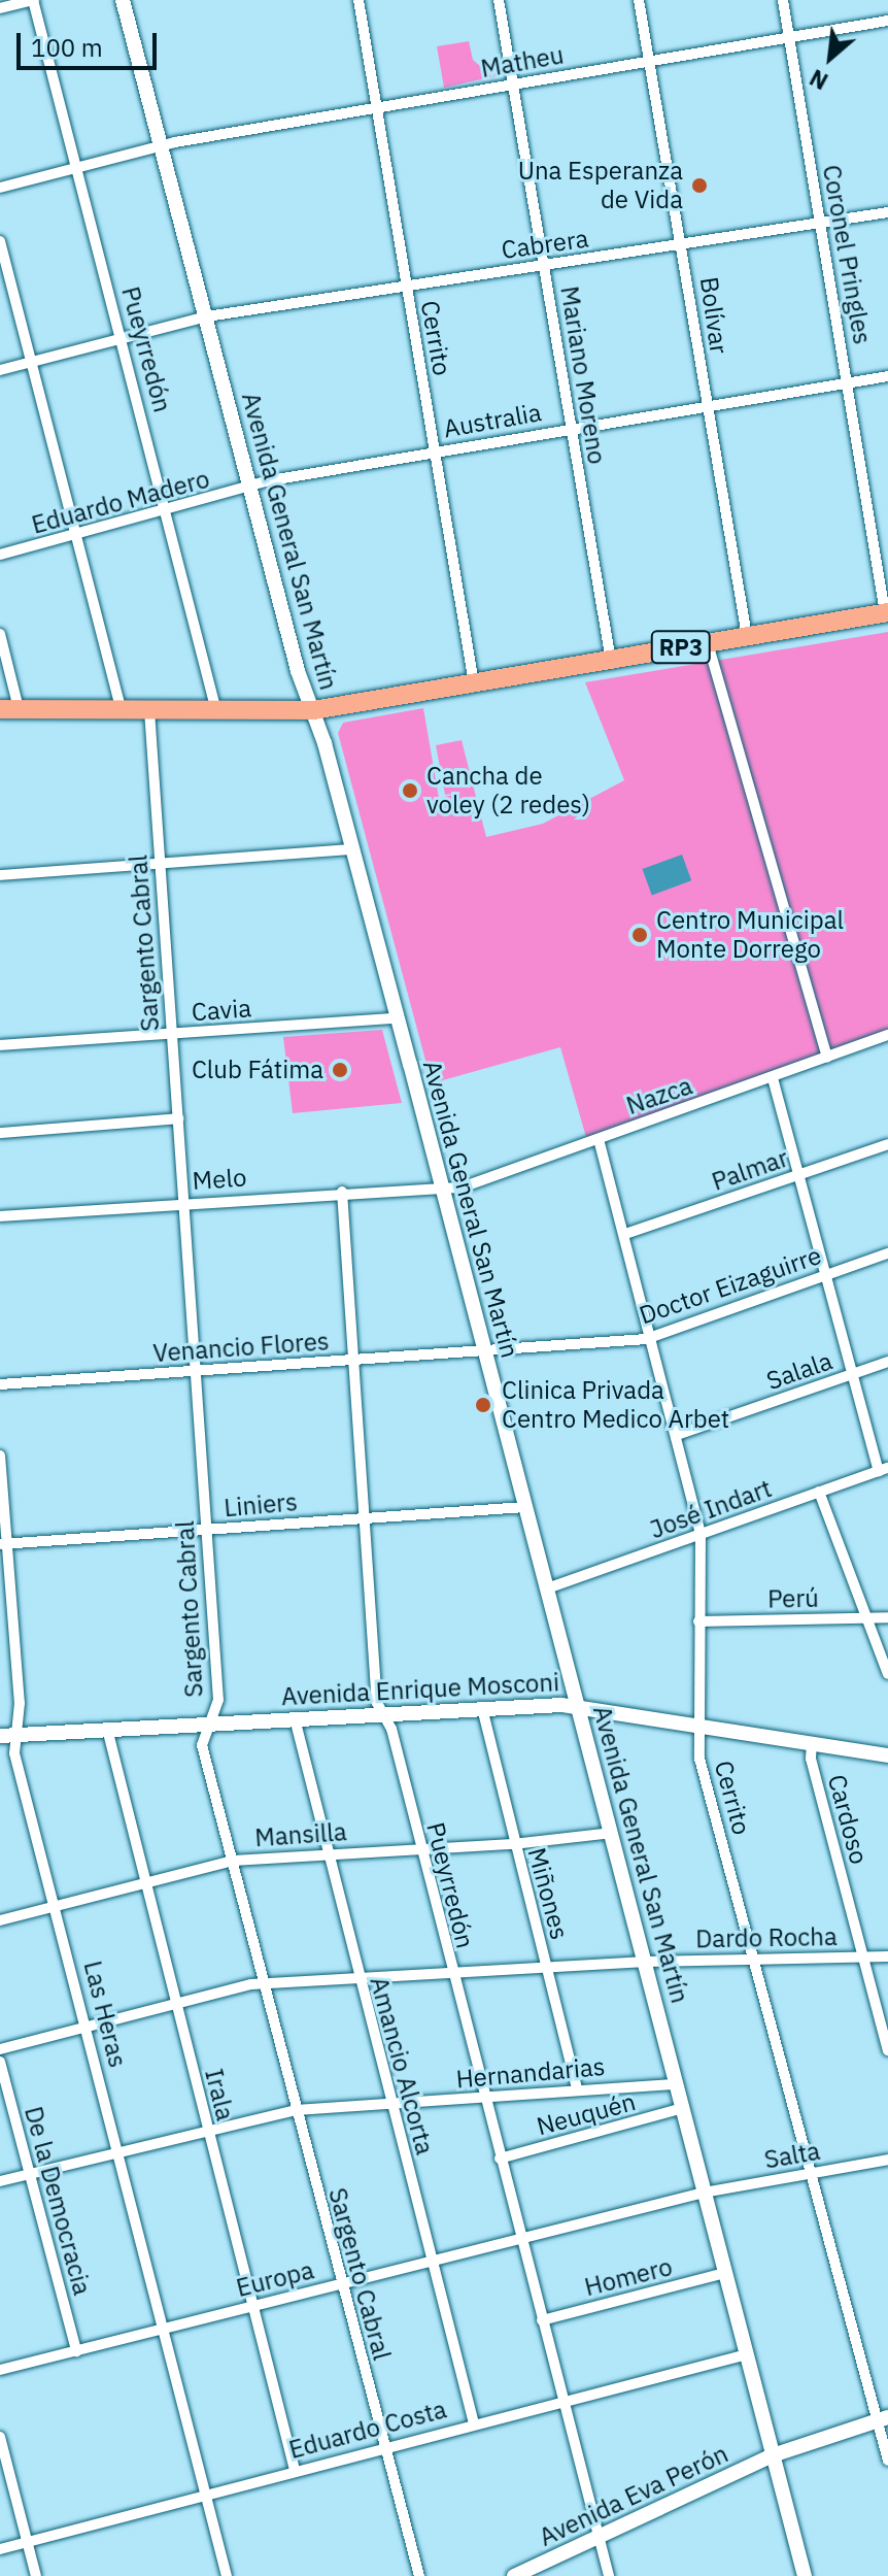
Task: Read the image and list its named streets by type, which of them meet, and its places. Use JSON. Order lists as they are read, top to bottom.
{
  "streets": {
    "highway": ["RP3"],
    "main road": ["Avenida General San Martín", "Avenida Enrique Mosconi", "Avenida Eva Perón"],
    "street": [
      "Matheu",
      "Cabrera",
      "Coronel Pringles",
      "Bolívar",
      "Cerrito",
      "Pueyrredón",
      "Mariano Moreno",
      "Australia",
      "Eduardo Madero",
      "Sargento Cabral",
      "Cavia",
      "Nazca",
      "Palmar",
      "Melo",
      "Doctor Eizaguirre",
      "Venancio Flores",
      "Salala",
      "Liniers",
      "José Indart",
      "Perú",
      "Cardoso",
      "Mansilla",
      "Miñones",
      "Dardo Rocha",
      "Las Heras",
      "Amancio Alcorta",
      "Hernandarias",
      "Irala",
      "Neuquén",
      "Salta",
      "De la Democracia",
      "Homero",
      "Europa",
      "Eduardo Costa"
    ]
  },
  "crossings": [
    ["Matheu", "Coronel Pringles"],
    ["Matheu", "Bolívar"],
    ["Matheu", "Cerrito"],
    ["Matheu", "Pueyrredón"],
    ["Matheu", "Mariano Moreno"],
    ["Matheu", "Avenida General San Martín"],
    ["Cabrera", "Coronel Pringles"],
    ["Cabrera", "Bolívar"],
    ["Cabrera", "Cerrito"],
    ["Cabrera", "Pueyrredón"],
    ["Cabrera", "Mariano Moreno"],
    ["Cabrera", "Avenida General San Martín"],
    ["Coronel Pringles", "Australia"],
    ["Coronel Pringles", "RP3"],
    ["Bolívar", "Australia"],
    ["Bolívar", "RP3"],
    ["Cerrito", "Australia"],
    ["Cerrito", "RP3"],
    ["Cerrito", "Nazca"],
    ["Cerrito", "Palmar"],
    ["Cerrito", "Doctor Eizaguirre"],
    ["Cerrito", "Salala"],
    ["Cerrito", "José Indart"],
    ["Cerrito", "Perú"],
    ["Cerrito", "Avenida Enrique Mosconi"],
    ["Cerrito", "Dardo Rocha"],
    ["Cerrito", "Salta"],
    ["Cerrito", "Avenida Eva Perón"],
    ["Pueyrredón", "Eduardo Madero"],
    ["Pueyrredón", "RP3"],
    ["Pueyrredón", "Melo"],
    ["Pueyrredón", "Venancio Flores"],
    ["Pueyrredón", "Liniers"],
    ["Pueyrredón", "Avenida Enrique Mosconi"],
    ["Pueyrredón", "Mansilla"],
    ["Pueyrredón", "Dardo Rocha"],
    ["Pueyrredón", "Hernandarias"],
    ["Pueyrredón", "Neuquén"],
    ["Pueyrredón", "Homero"],
    ["Pueyrredón", "Europa"],
    ["Pueyrredón", "Eduardo Costa"],
    ["Pueyrredón", "Avenida Eva Perón"],
    ["Mariano Moreno", "Australia"],
    ["Mariano Moreno", "RP3"],
    ["Australia", "Eduardo Madero"],
    ["Australia", "Avenida General San Martín"],
    ["Eduardo Madero", "Avenida General San Martín"],
    ["Avenida General San Martín", "RP3"],
    ["Avenida General San Martín", "Cavia"],
    ["Avenida General San Martín", "Nazca"],
    ["Avenida General San Martín", "Melo"],
    ["Avenida General San Martín", "Doctor Eizaguirre"],
    ["Avenida General San Martín", "Venancio Flores"],
    ["Avenida General San Martín", "Liniers"],
    ["Avenida General San Martín", "José Indart"],
    ["Avenida General San Martín", "Avenida Enrique Mosconi"],
    ["Avenida General San Martín", "Mansilla"],
    ["Avenida General San Martín", "Dardo Rocha"],
    ["Avenida General San Martín", "Hernandarias"],
    ["Avenida General San Martín", "Neuquén"],
    ["Avenida General San Martín", "Salta"],
    ["Avenida General San Martín", "Homero"],
    ["Avenida General San Martín", "Europa"],
    ["Avenida General San Martín", "Eduardo Costa"],
    ["Avenida General San Martín", "Avenida Eva Perón"],
    ["RP3", "Sargento Cabral"],
    ["Sargento Cabral", "Cavia"],
    ["Sargento Cabral", "Melo"],
    ["Sargento Cabral", "Venancio Flores"],
    ["Sargento Cabral", "Liniers"],
    ["Sargento Cabral", "Avenida Enrique Mosconi"],
    ["Sargento Cabral", "Mansilla"],
    ["Sargento Cabral", "Dardo Rocha"],
    ["Sargento Cabral", "Hernandarias"],
    ["Sargento Cabral", "Europa"],
    ["Sargento Cabral", "Eduardo Costa"],
    ["Nazca", "Melo"],
    ["Doctor Eizaguirre", "Venancio Flores"],
    ["Liniers", "Las Heras"],
    ["Avenida Enrique Mosconi", "Cardoso"],
    ["Avenida Enrique Mosconi", "Miñones"],
    ["Avenida Enrique Mosconi", "Las Heras"],
    ["Avenida Enrique Mosconi", "Amancio Alcorta"],
    ["Avenida Enrique Mosconi", "Irala"],
    ["Cardoso", "Dardo Rocha"],
    ["Mansilla", "Miñones"],
    ["Mansilla", "Las Heras"],
    ["Mansilla", "Amancio Alcorta"],
    ["Mansilla", "Irala"],
    ["Miñones", "Dardo Rocha"],
    ["Miñones", "Hernandarias"],
    ["Dardo Rocha", "Las Heras"],
    ["Dardo Rocha", "Amancio Alcorta"],
    ["Dardo Rocha", "Irala"],
    ["Las Heras", "Hernandarias"],
    ["Las Heras", "Europa"],
    ["Las Heras", "Eduardo Costa"],
    ["Amancio Alcorta", "Hernandarias"],
    ["Amancio Alcorta", "Europa"],
    ["Amancio Alcorta", "Eduardo Costa"],
    ["Hernandarias", "Irala"],
    ["Hernandarias", "De la Democracia"],
    ["Irala", "Europa"],
    ["Irala", "Eduardo Costa"],
    ["Salta", "Europa"],
    ["De la Democracia", "Europa"]
  ],
  "places": [
    "Una Esperanza de Vida",
    "Cancha de voley (2 redes)",
    "Centro Municipal Monte Dorrego",
    "Club Fátima",
    "Clinica Privada Centro Medico Arbet"
  ],
  "scale_bar": "100 m",
  "north": "bottom left"
}
